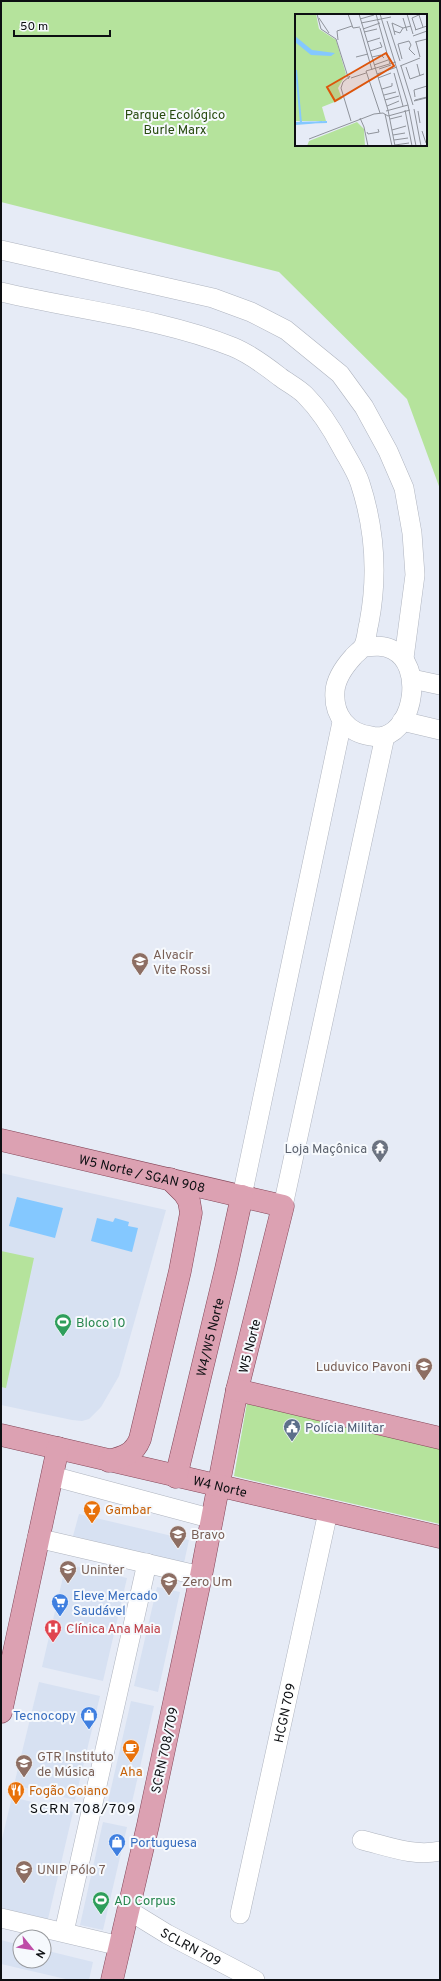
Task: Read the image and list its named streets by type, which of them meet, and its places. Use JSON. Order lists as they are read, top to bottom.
{
  "streets": {
    "main road": [
      "W5 Norte / SGAN 908",
      "W4/W5 Norte",
      "W5 Norte",
      "W4 Norte",
      "SCRN 708/709"
    ],
    "street": ["HCGN 709", "SCLRN 709"]
  },
  "crossings": [
    ["W5 Norte / SGAN 908", "W4/W5 Norte"],
    ["W5 Norte / SGAN 908", "W5 Norte"],
    ["W4/W5 Norte", "W4 Norte"],
    ["W5 Norte", "W4 Norte"],
    ["W5 Norte", "SCRN 708/709"],
    ["W4 Norte", "HCGN 709"],
    ["W4 Norte", "SCRN 708/709"],
    ["SCRN 708/709", "SCLRN 709"]
  ],
  "districts": ["SCRN 708/709"],
  "parks": ["Parque Ecológico Burle Marx"],
  "places": {
    "school or university": [
      "Alvacir Vite Rossi",
      "Luduvico Pavoni",
      "Bravo",
      "Uninter",
      "Zero Um",
      "GTR Instituto de Música",
      "UNIP Pólo 7"
    ],
    "temple": ["Loja Maçônica"],
    "sports": ["Bloco 10", "AD Corpus"],
    "public building": ["Polícia Militar"],
    "bar": ["Gambar"],
    "supermarket": ["Eleve Mercado Saudável"],
    "hospital": ["Clínica Ana Maia"],
    "shop": ["Tecnocopy", "Portuguesa"],
    "cafe": ["Aha"],
    "restaurant": ["Fogão Goiano"]
  },
  "scale_bar": "50 m",
  "north": "bottom right"
}
